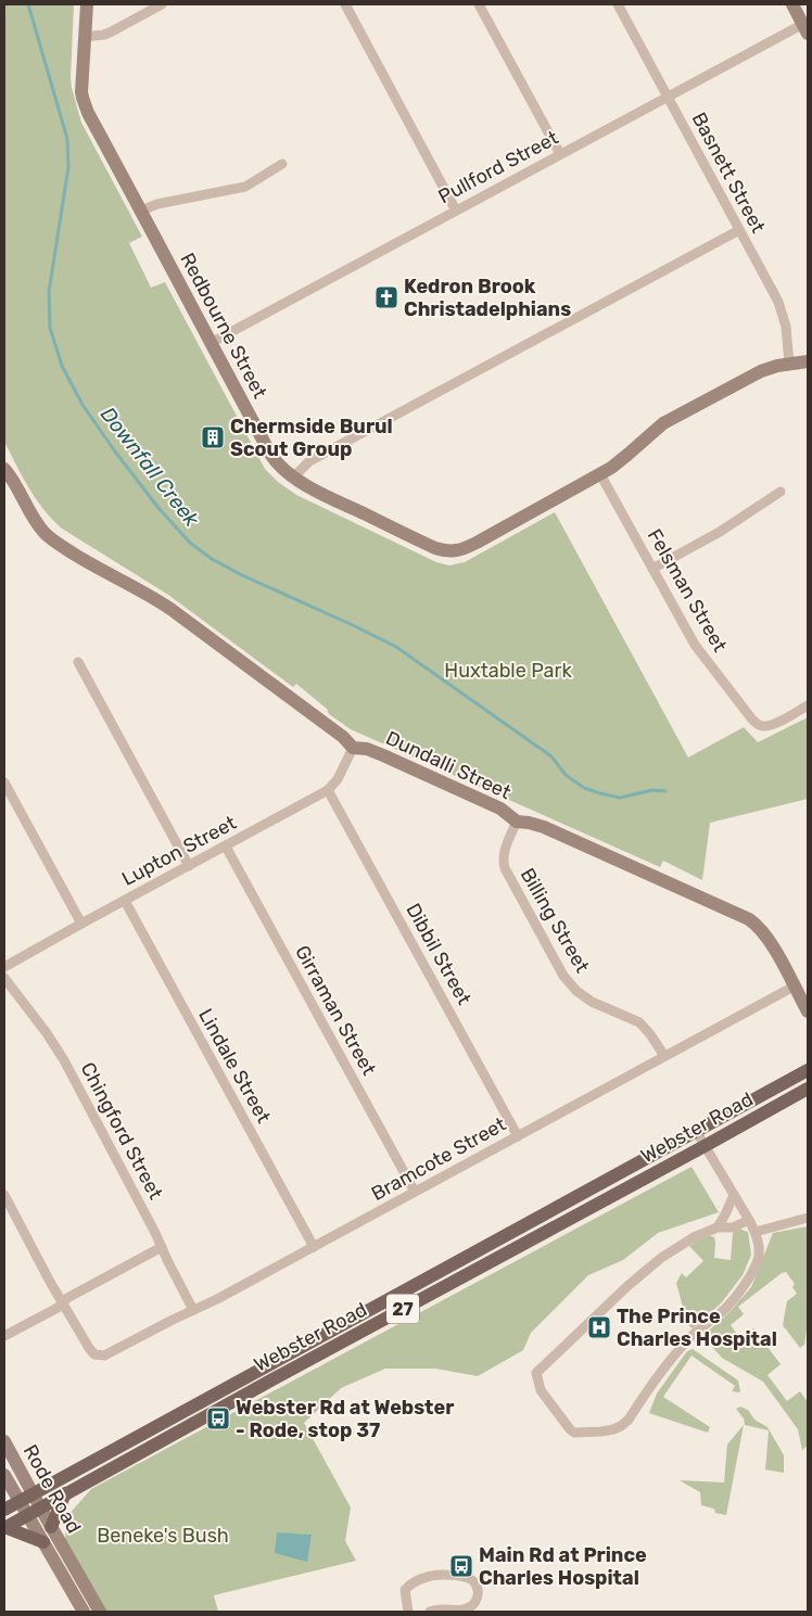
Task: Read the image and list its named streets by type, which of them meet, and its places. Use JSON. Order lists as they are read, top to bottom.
{
  "streets": {
    "main road": ["Webster Road", "27"],
    "street": [
      "Pullford Street",
      "Basnett Street",
      "Redbourne Street",
      "Felsman Street",
      "Dundalli Street",
      "Lupton Street",
      "Billing Street",
      "Dibbil Street",
      "Girraman Street",
      "Lindale Street",
      "Chingford Street",
      "Bramcote Street",
      "Rode Road"
    ]
  },
  "crossings": [
    ["Pullford Street", "Basnett Street"],
    ["Pullford Street", "Redbourne Street"],
    ["Basnett Street", "Redbourne Street"],
    ["Redbourne Street", "Felsman Street"],
    ["Dundalli Street", "Lupton Street"],
    ["Dundalli Street", "Billing Street"],
    ["Dundalli Street", "Bramcote Street"],
    ["Lupton Street", "Dibbil Street"],
    ["Lupton Street", "Girraman Street"],
    ["Lupton Street", "Lindale Street"],
    ["Billing Street", "Bramcote Street"],
    ["Dibbil Street", "Bramcote Street"],
    ["Girraman Street", "Bramcote Street"],
    ["Lindale Street", "Bramcote Street"],
    ["Webster Road", "Rode Road"],
    ["Chingford Street", "Bramcote Street"]
  ],
  "water": ["Downfall Creek"],
  "parks": ["Huxtable Park", "Beneke's Bush"],
  "places": {
    "church": ["Kedron Brook Christadelphians"],
    "building": ["Chermside Burul Scout Group"],
    "hospital": ["The Prince Charles Hospital"],
    "bus stop": ["Webster Rd at Webster - Rode, stop 37", "Main Rd at Prince Charles Hospital"]
  }
}
